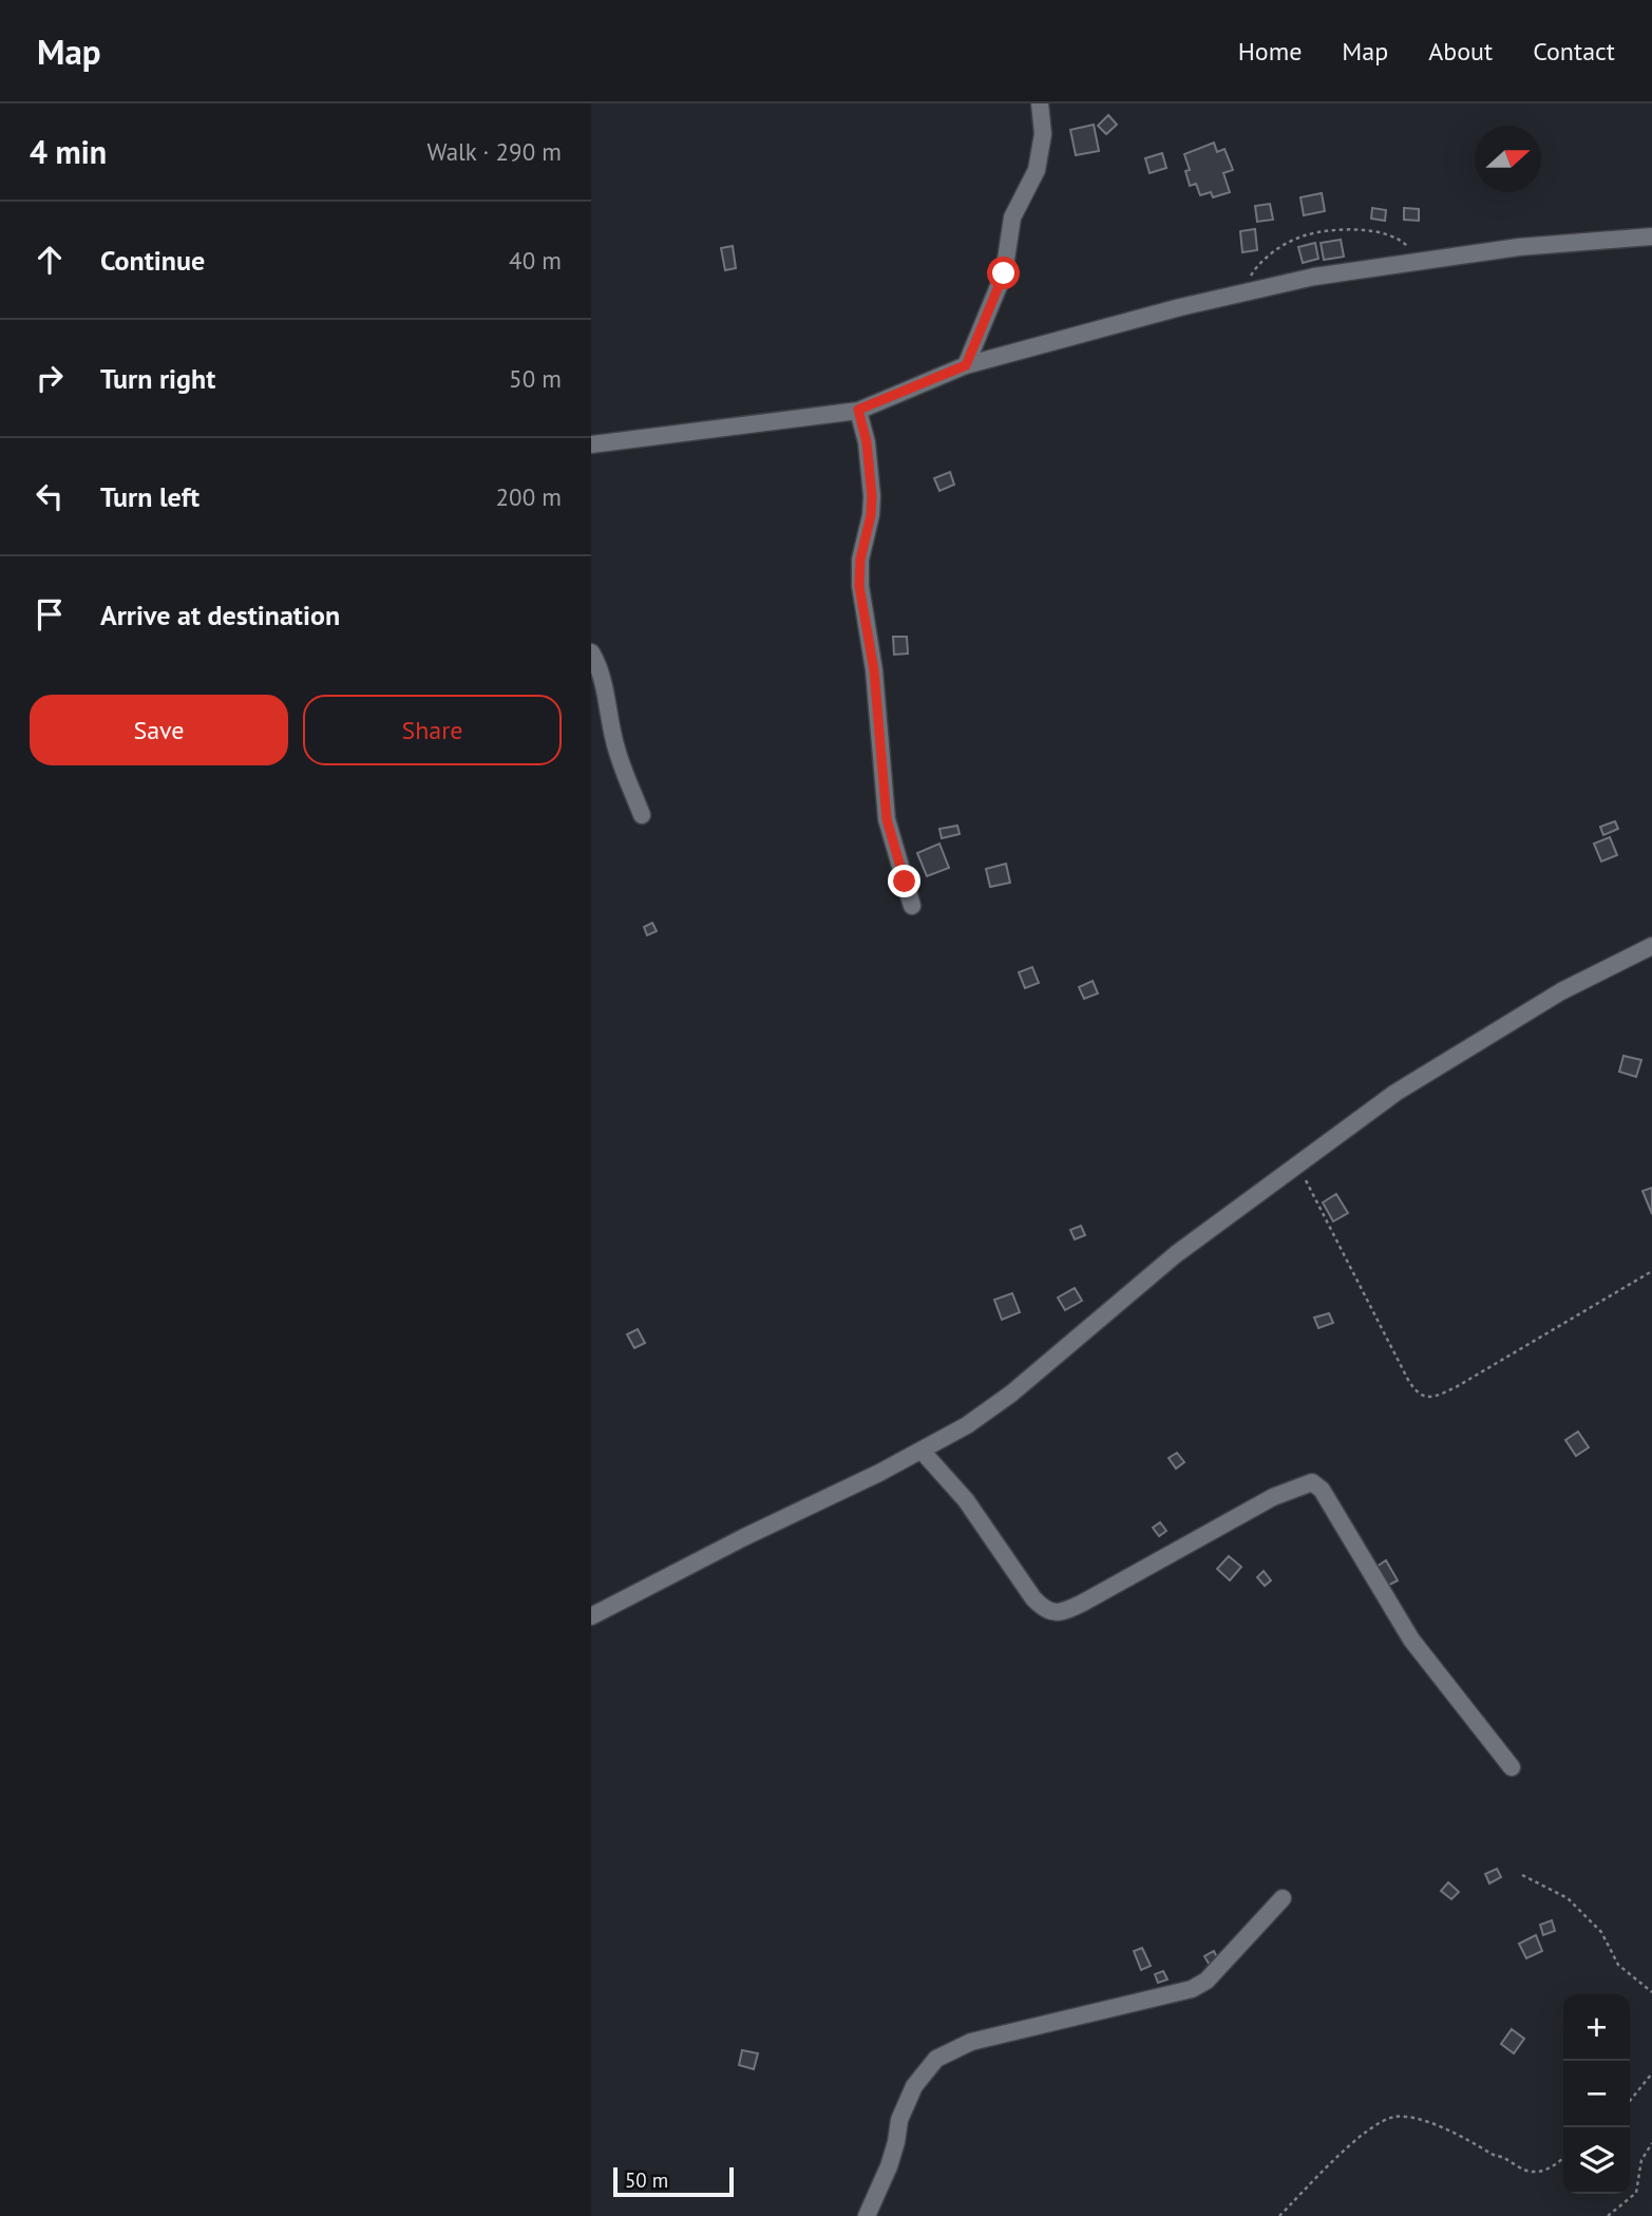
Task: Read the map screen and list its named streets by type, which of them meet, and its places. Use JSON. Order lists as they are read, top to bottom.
{
  "scale_bar": "50 m",
  "north": "right",
  "page": {
    "header": "Map",
    "nav": [
      "Home",
      "Map",
      "About",
      "Contact"
    ],
    "heading": ["4 min", "Walk · 290 m"],
    "list": [
      ["Continue", "40 m"],
      ["Turn right", "50 m"],
      ["Turn left", "200 m"],
      "Arrive at destination"
    ],
    "buttons": ["Save", "Share"],
    "map_buttons": ["+", "−"],
    "scale": "50 m"
  }
}
